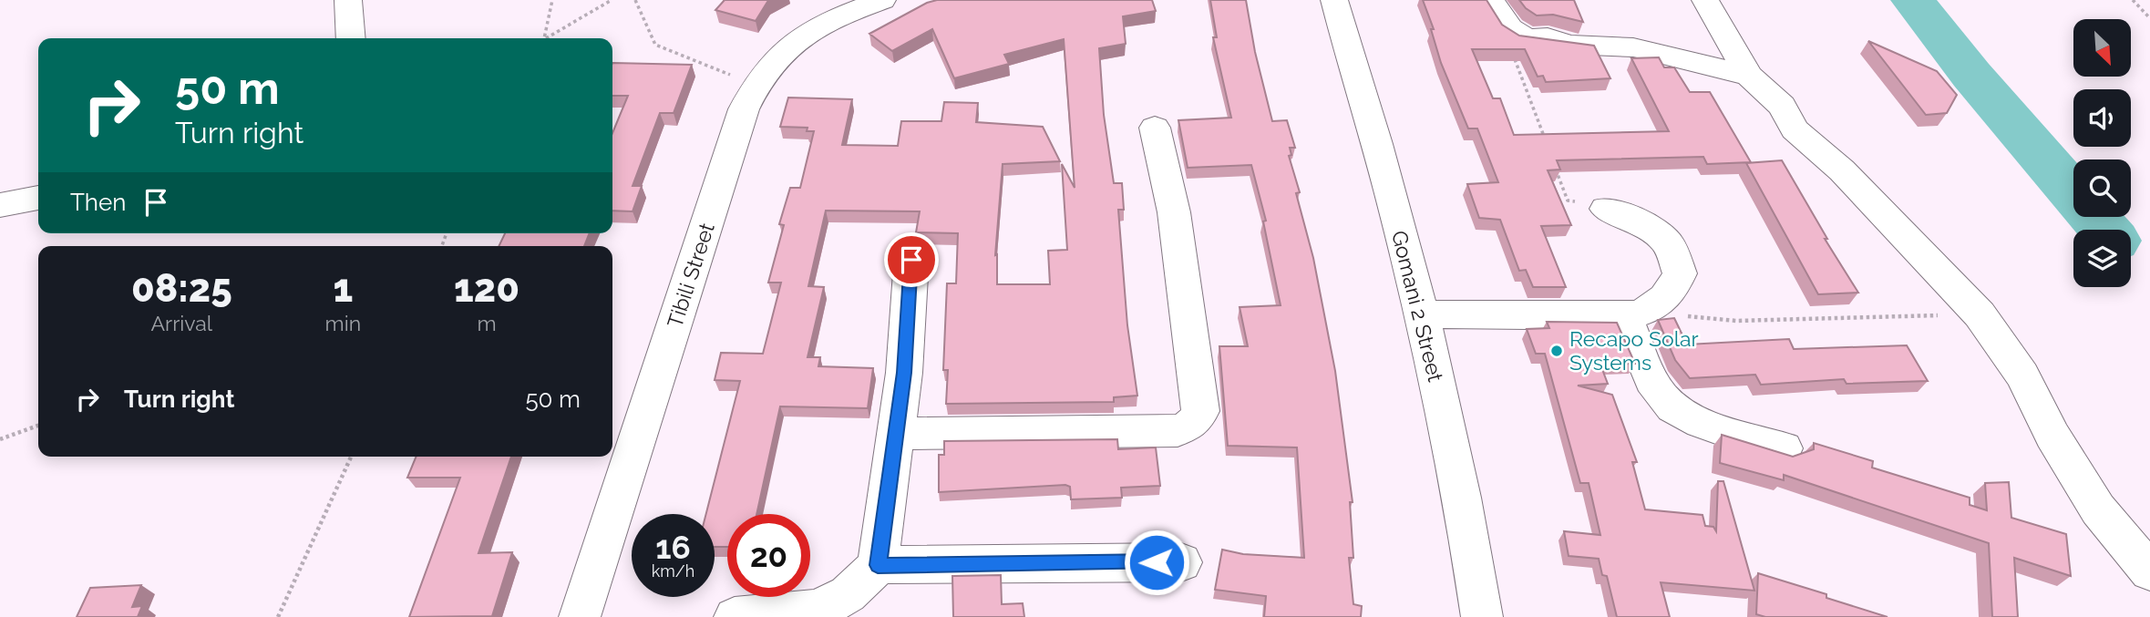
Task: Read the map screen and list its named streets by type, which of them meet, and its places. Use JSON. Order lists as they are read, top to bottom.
{
  "streets": {
    "street": ["Tibili Street", "Gomani 2 Street"]
  },
  "places": ["Recapo Solar Systems"],
  "north": "bottom right",
  "page": {
    "turn": ["50 m", "Turn right"],
    "then": "Then",
    "eta": [
      "08:25",
      "Arrival",
      "1",
      "min",
      "120",
      "m"
    ],
    "list": [
      {
        "name": "Turn right",
        "value": "50 m"
      }
    ],
    "speed": "16 km/h",
    "limit": "20"
  }
}
